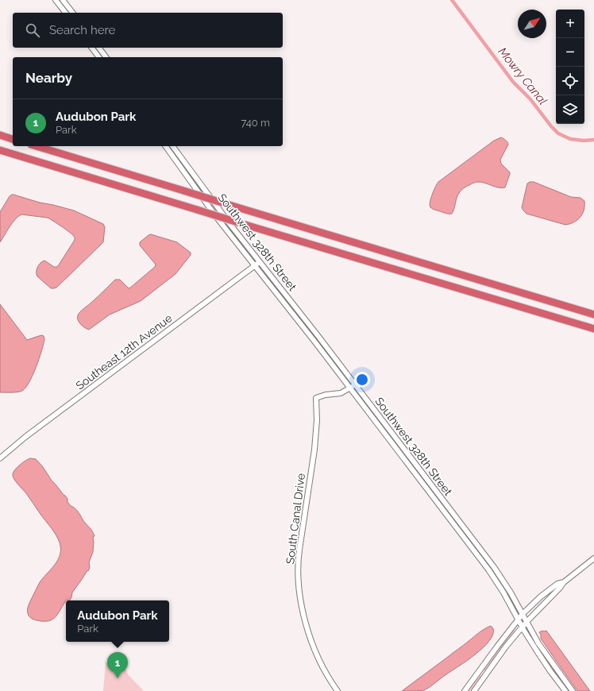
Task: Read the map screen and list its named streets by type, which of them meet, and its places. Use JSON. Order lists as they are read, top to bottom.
{
  "streets": {
    "street": ["Southwest 328th Street", "Southeast 12th Avenue", "South Canal Drive"]
  },
  "crossings": [
    ["Southwest 328th Street", "Southeast 12th Avenue"],
    ["Southwest 328th Street", "South Canal Drive"]
  ],
  "water": ["Mowry Canal"],
  "north": "top right",
  "page": {
    "map_buttons": ["+", "−"],
    "search": "Search here",
    "heading": "Nearby",
    "list": [
      {
        "mark": "1",
        "name": "Audubon Park",
        "note": "Park",
        "value": "740 m"
      }
    ],
    "popup": ["Audubon Park", "Park"],
    "pins": "1"
  }
}
